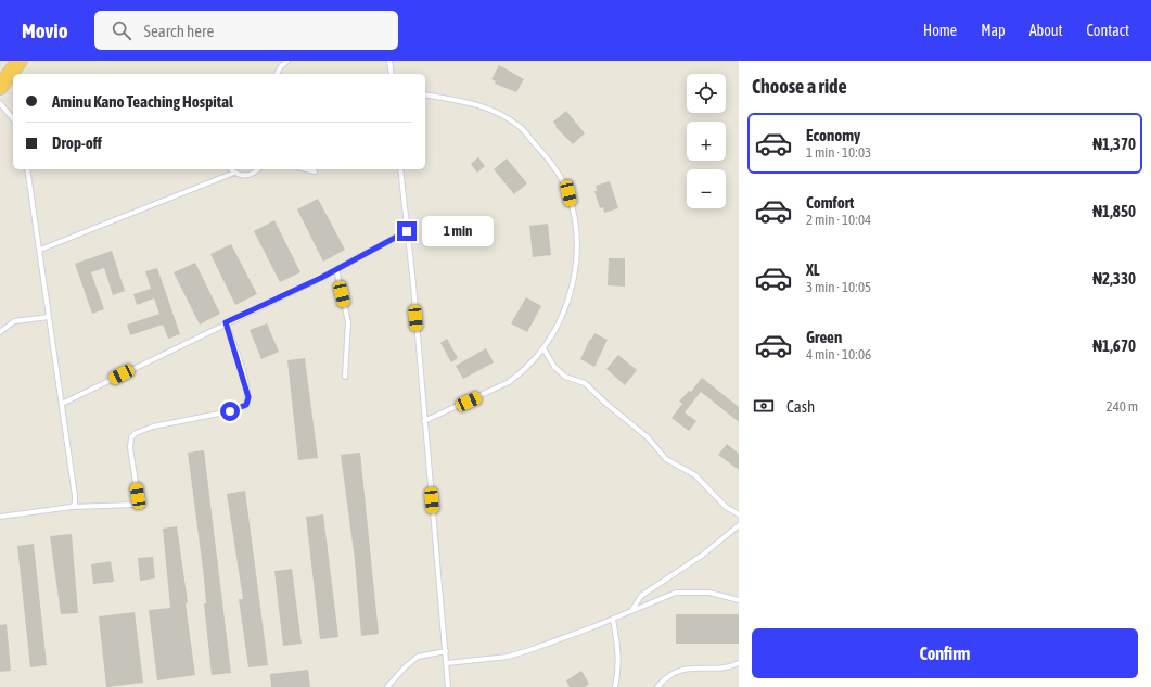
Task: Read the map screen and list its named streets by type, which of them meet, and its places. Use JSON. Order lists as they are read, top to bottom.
{
  "page": {
    "header": "Movio",
    "search": "Search here",
    "nav": [
      "Home",
      "Map",
      "About",
      "Contact"
    ],
    "heading": "Choose a ride",
    "map_buttons": ["+", "−"],
    "banner": ["Aminu Kano Teaching Hospital", "Drop-off"],
    "list": [
      {
        "name": "Economy",
        "note": "1 min · 10:03",
        "value": "₦1,370"
      },
      {
        "name": "Comfort",
        "note": "2 min · 10:04",
        "value": "₦1,850"
      },
      {
        "name": "XL",
        "note": "3 min · 10:05",
        "value": "₦2,330"
      },
      {
        "name": "Green",
        "note": "4 min · 10:06",
        "value": "₦1,670"
      }
    ],
    "bubble": "1 min",
    "pay": ["Cash", "240 m"],
    "buttons": "Confirm"
  }
}
